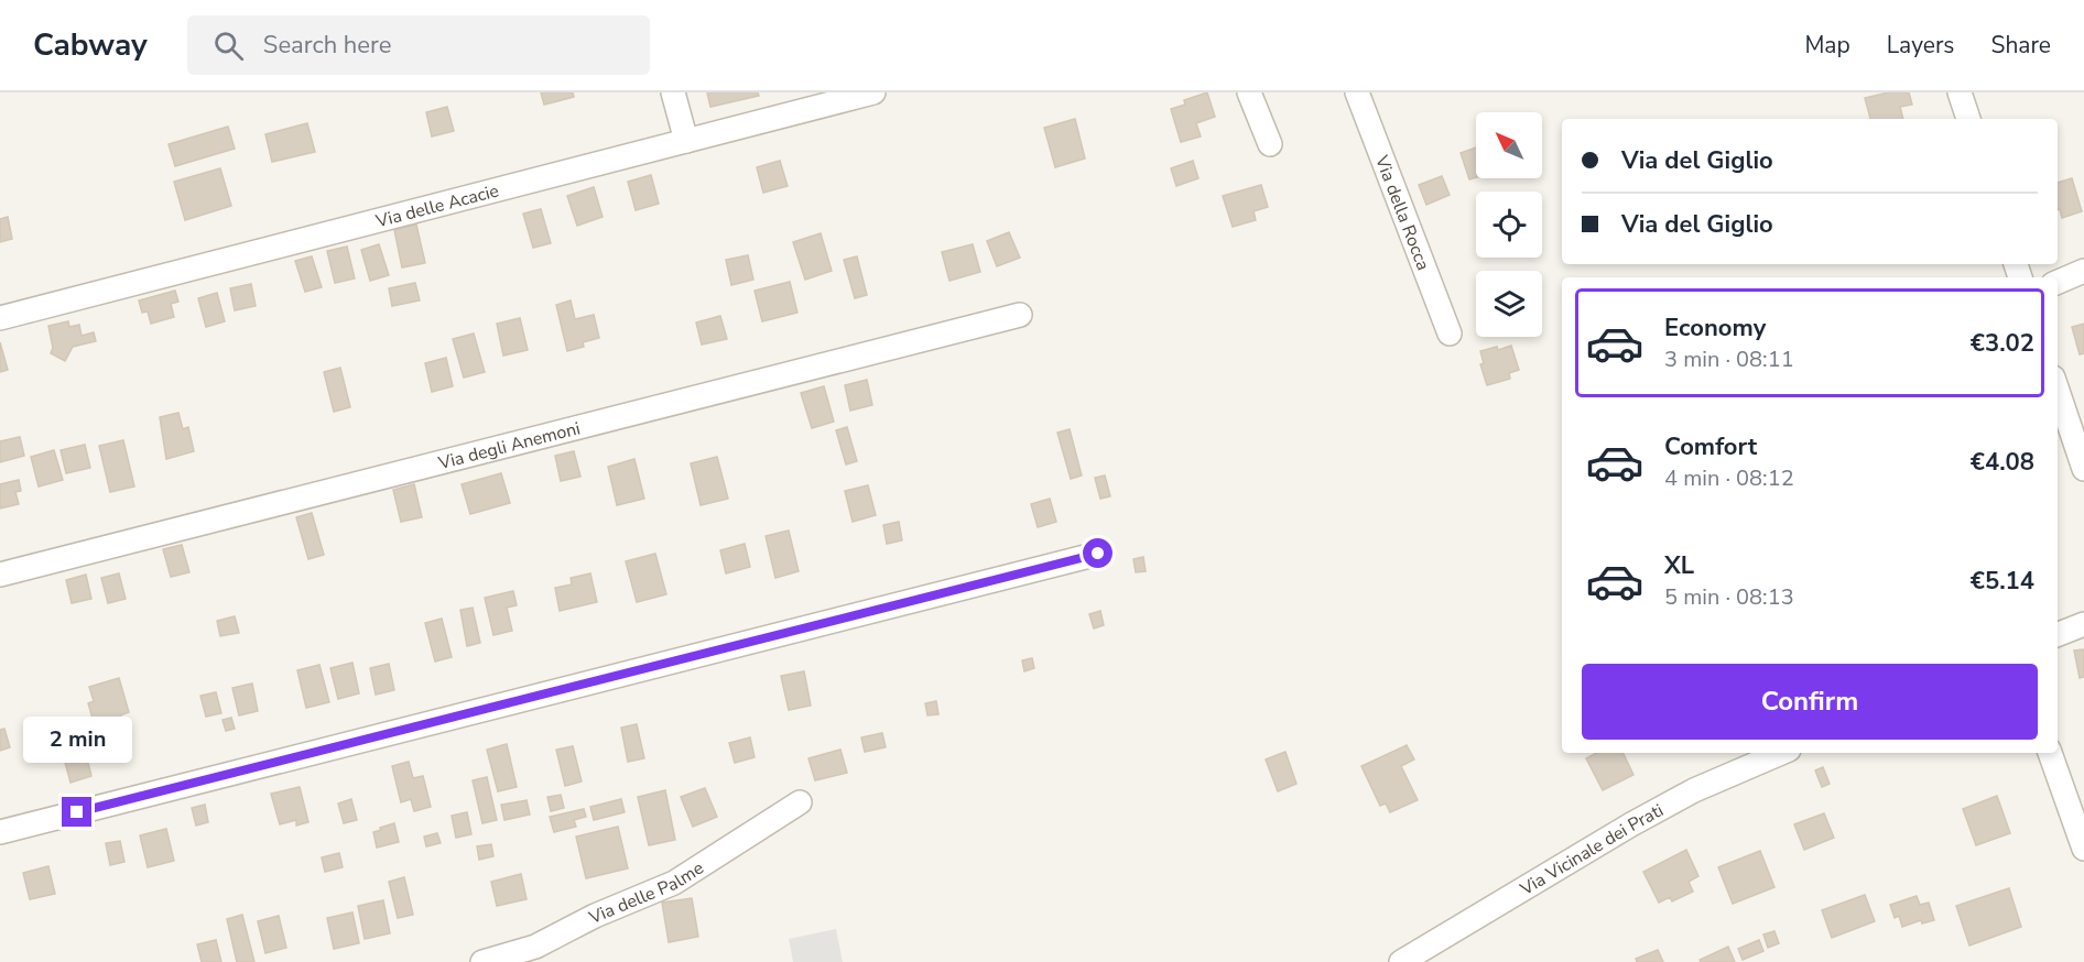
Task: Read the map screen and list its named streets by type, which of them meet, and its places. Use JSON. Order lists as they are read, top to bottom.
{
  "streets": {
    "street": [
      "Via delle Acacie",
      "Via della Rocca",
      "Via degli Anemoni",
      "Via Vicinale dei Prati",
      "Via delle Palme"
    ]
  },
  "north": "top left",
  "page": {
    "header": "Cabway",
    "search": "Search here",
    "nav": ["Map", "Layers", "Share"],
    "banner": ["Via del Giglio", "Via del Giglio"],
    "list": [
      {
        "name": "Economy",
        "note": "3 min · 08:11",
        "value": "€3.02"
      },
      {
        "name": "Comfort",
        "note": "4 min · 08:12",
        "value": "€4.08"
      },
      {
        "name": "XL",
        "note": "5 min · 08:13",
        "value": "€5.14"
      }
    ],
    "buttons": "Confirm",
    "bubble": "2 min"
  }
}
